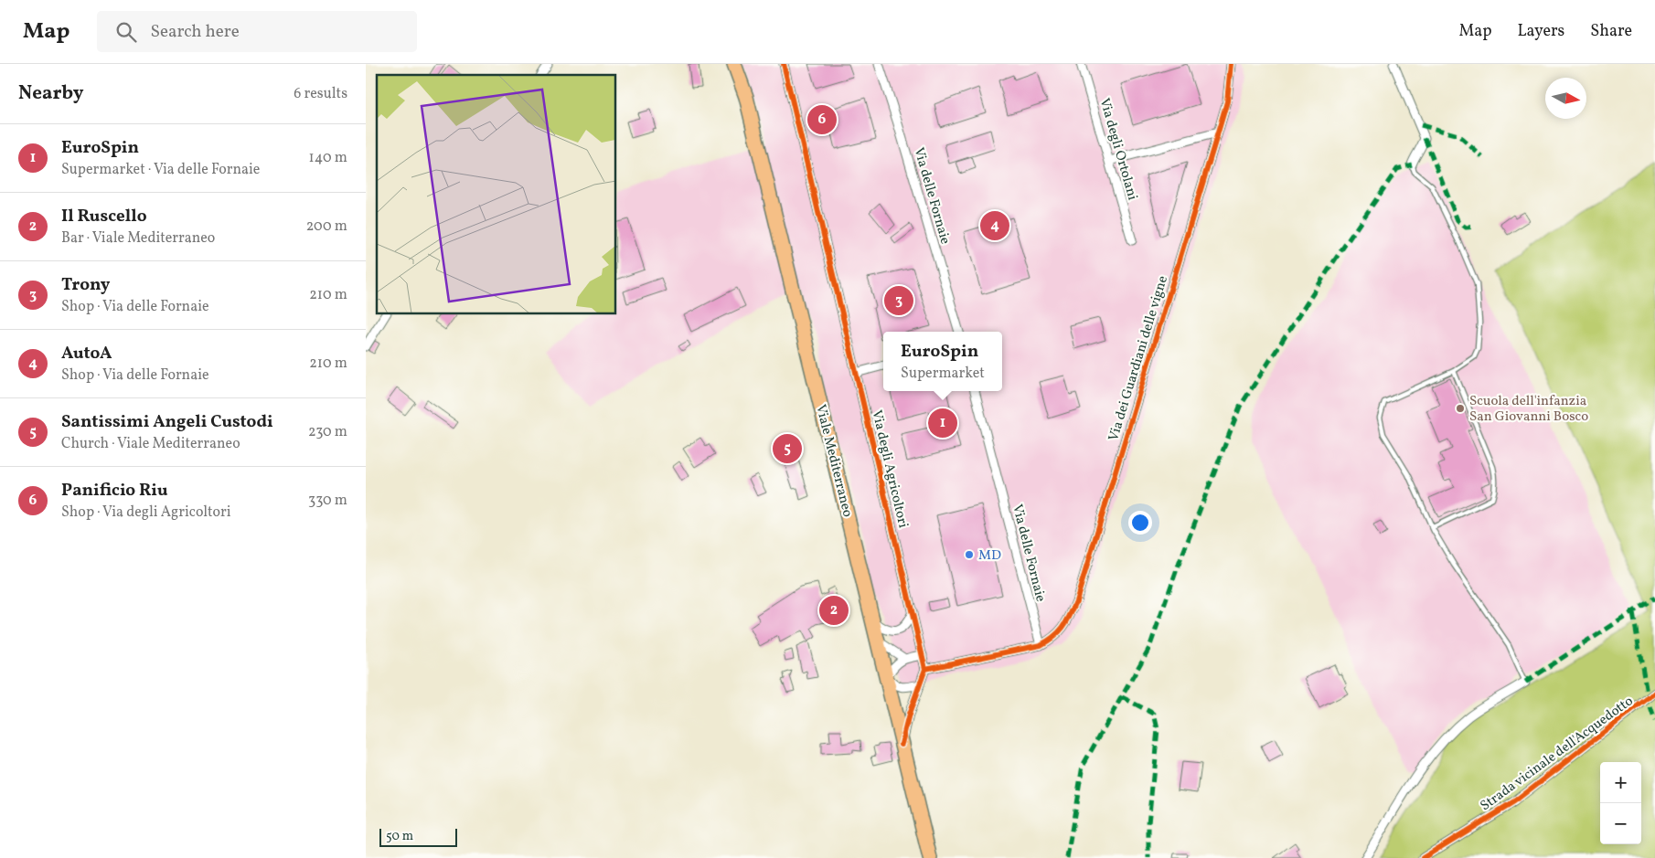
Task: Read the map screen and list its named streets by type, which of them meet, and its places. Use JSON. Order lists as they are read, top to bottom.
{
  "streets": {
    "main road": ["Viale Mediterraneo"],
    "street": [
      "Via degli Ortolani",
      "Via delle Fornaie",
      "Via dei Guardiani delle vigne",
      "Via degli Agricoltori",
      "Strada vicinale dell'Acquedotto"
    ]
  },
  "crossings": [
    ["Via delle Fornaie", "Via dei Guardiani delle vigne"],
    ["Viale Mediterraneo", "Via degli Agricoltori"]
  ],
  "places": ["Scuola dell'infanzia San Giovanni Bosco", "MD"],
  "scale_bar": "50 m",
  "north": "right",
  "page": {
    "header": "Map",
    "search": "Search here",
    "nav": ["Map", "Layers", "Share"],
    "heading": ["Nearby", "6 results"],
    "pins": [
      "6",
      "4",
      "3",
      "1",
      "5",
      "2"
    ],
    "list": [
      {
        "mark": "1",
        "name": "EuroSpin",
        "note": "Supermarket · Via delle Fornaie",
        "value": "140 m"
      },
      {
        "mark": "2",
        "name": "Il Ruscello",
        "note": "Bar · Viale Mediterraneo",
        "value": "200 m"
      },
      {
        "mark": "3",
        "name": "Trony",
        "note": "Shop · Via delle Fornaie",
        "value": "210 m"
      },
      {
        "mark": "4",
        "name": "AutoA",
        "note": "Shop · Via delle Fornaie",
        "value": "210 m"
      },
      {
        "mark": "5",
        "name": "Santissimi Angeli Custodi",
        "note": "Church · Viale Mediterraneo",
        "value": "230 m"
      },
      {
        "mark": "6",
        "name": "Panificio Riu",
        "note": "Shop · Via degli Agricoltori",
        "value": "330 m"
      }
    ],
    "popup": ["EuroSpin", "Supermarket"],
    "map_buttons": ["+", "−"],
    "scale": "50 m"
  }
}
